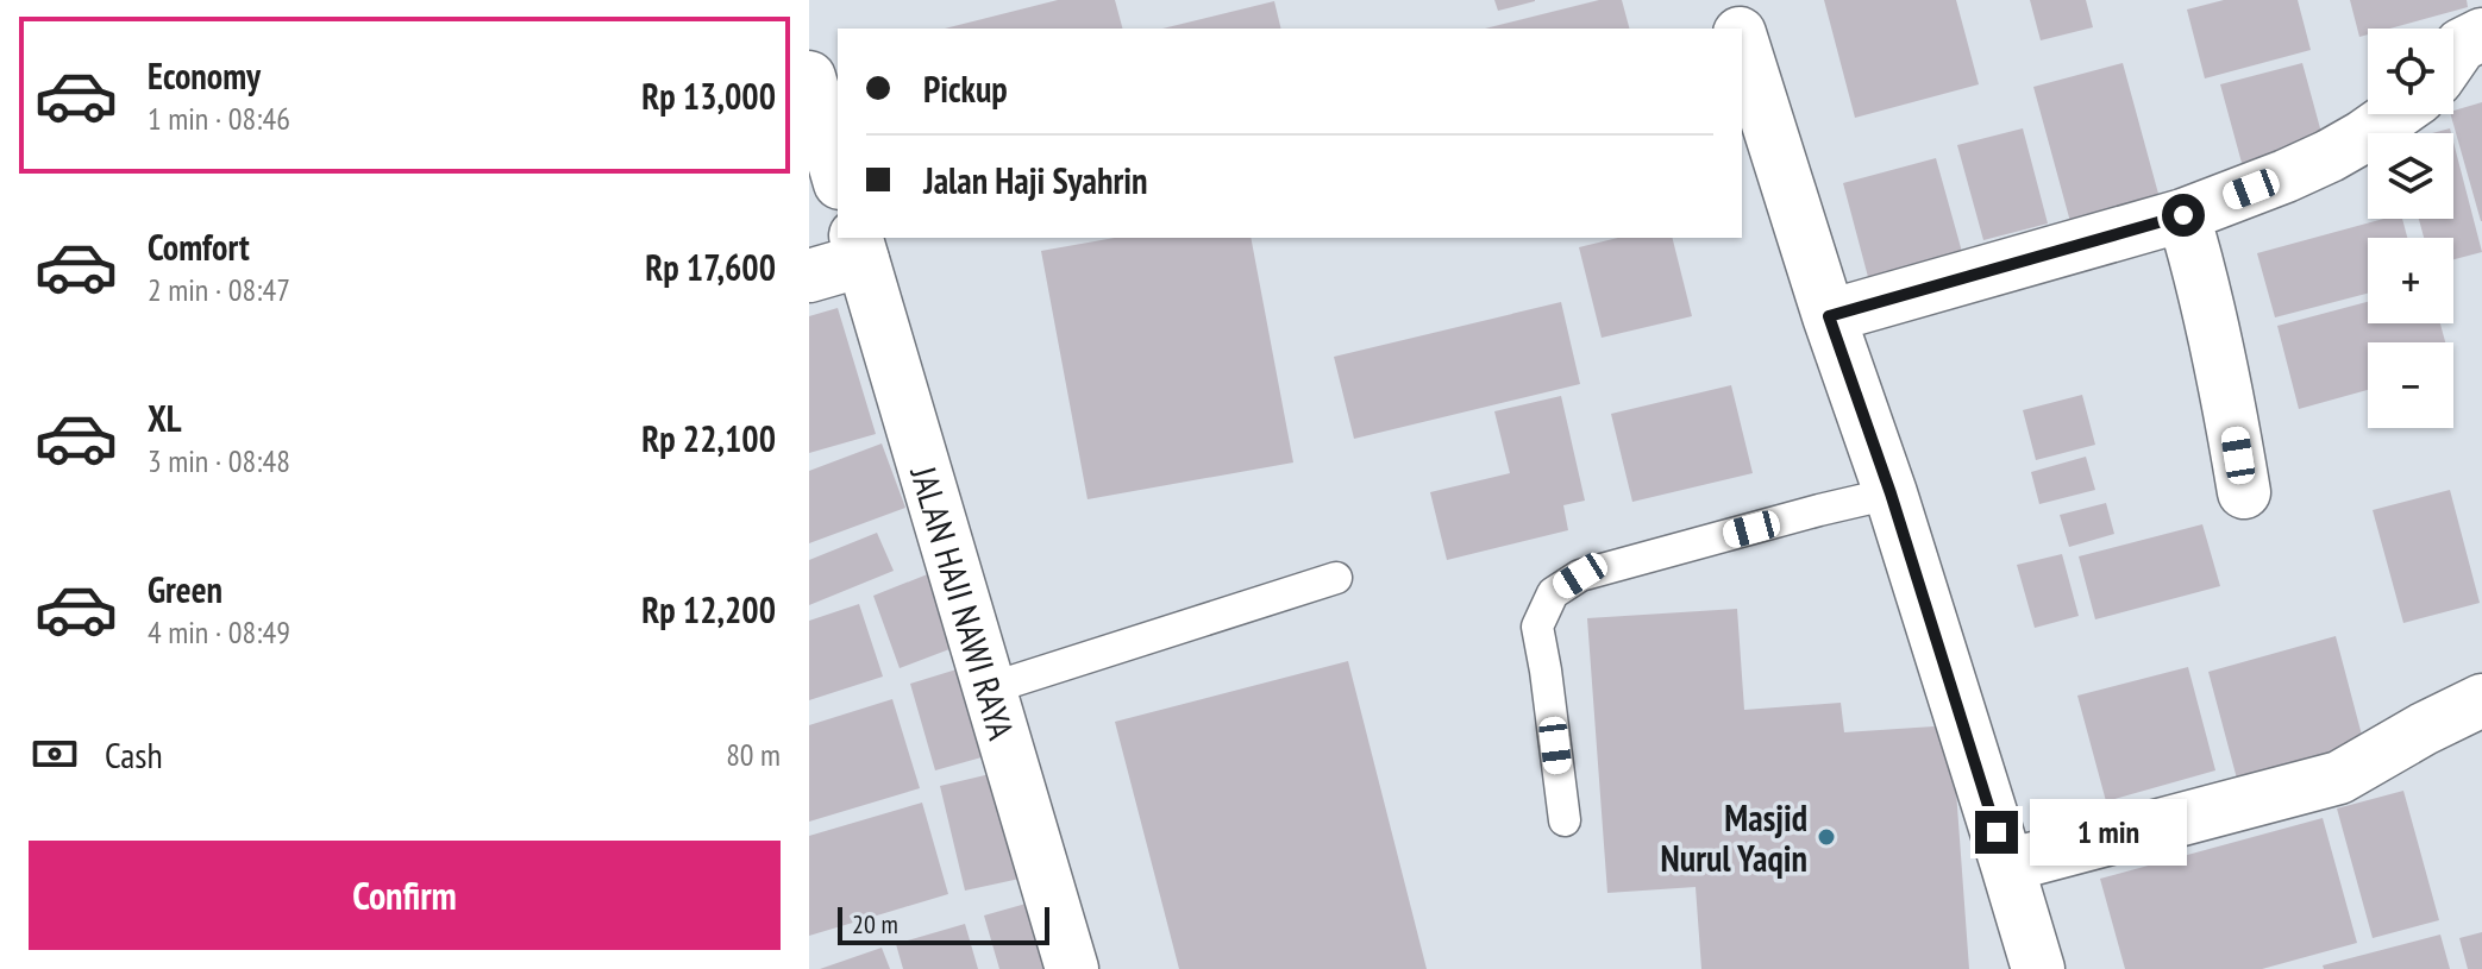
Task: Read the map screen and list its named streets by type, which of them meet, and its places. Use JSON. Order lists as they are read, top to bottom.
{
  "streets": {
    "street": ["JALAN HAJI NAWI RAYA"]
  },
  "places": ["Masjid Nurul Yaqin"],
  "scale_bar": "20 m",
  "page": {
    "list": [
      {
        "name": "Economy",
        "note": "1 min · 08:46",
        "value": "Rp 13,000"
      },
      {
        "name": "Comfort",
        "note": "2 min · 08:47",
        "value": "Rp 17,600"
      },
      {
        "name": "XL",
        "note": "3 min · 08:48",
        "value": "Rp 22,100"
      },
      {
        "name": "Green",
        "note": "4 min · 08:49",
        "value": "Rp 12,200"
      }
    ],
    "map_buttons": ["+", "−"],
    "banner": ["Pickup", "Jalan Haji Syahrin"],
    "pay": ["Cash", "80 m"],
    "bubble": "1 min",
    "buttons": "Confirm",
    "scale": "20 m"
  }
}
